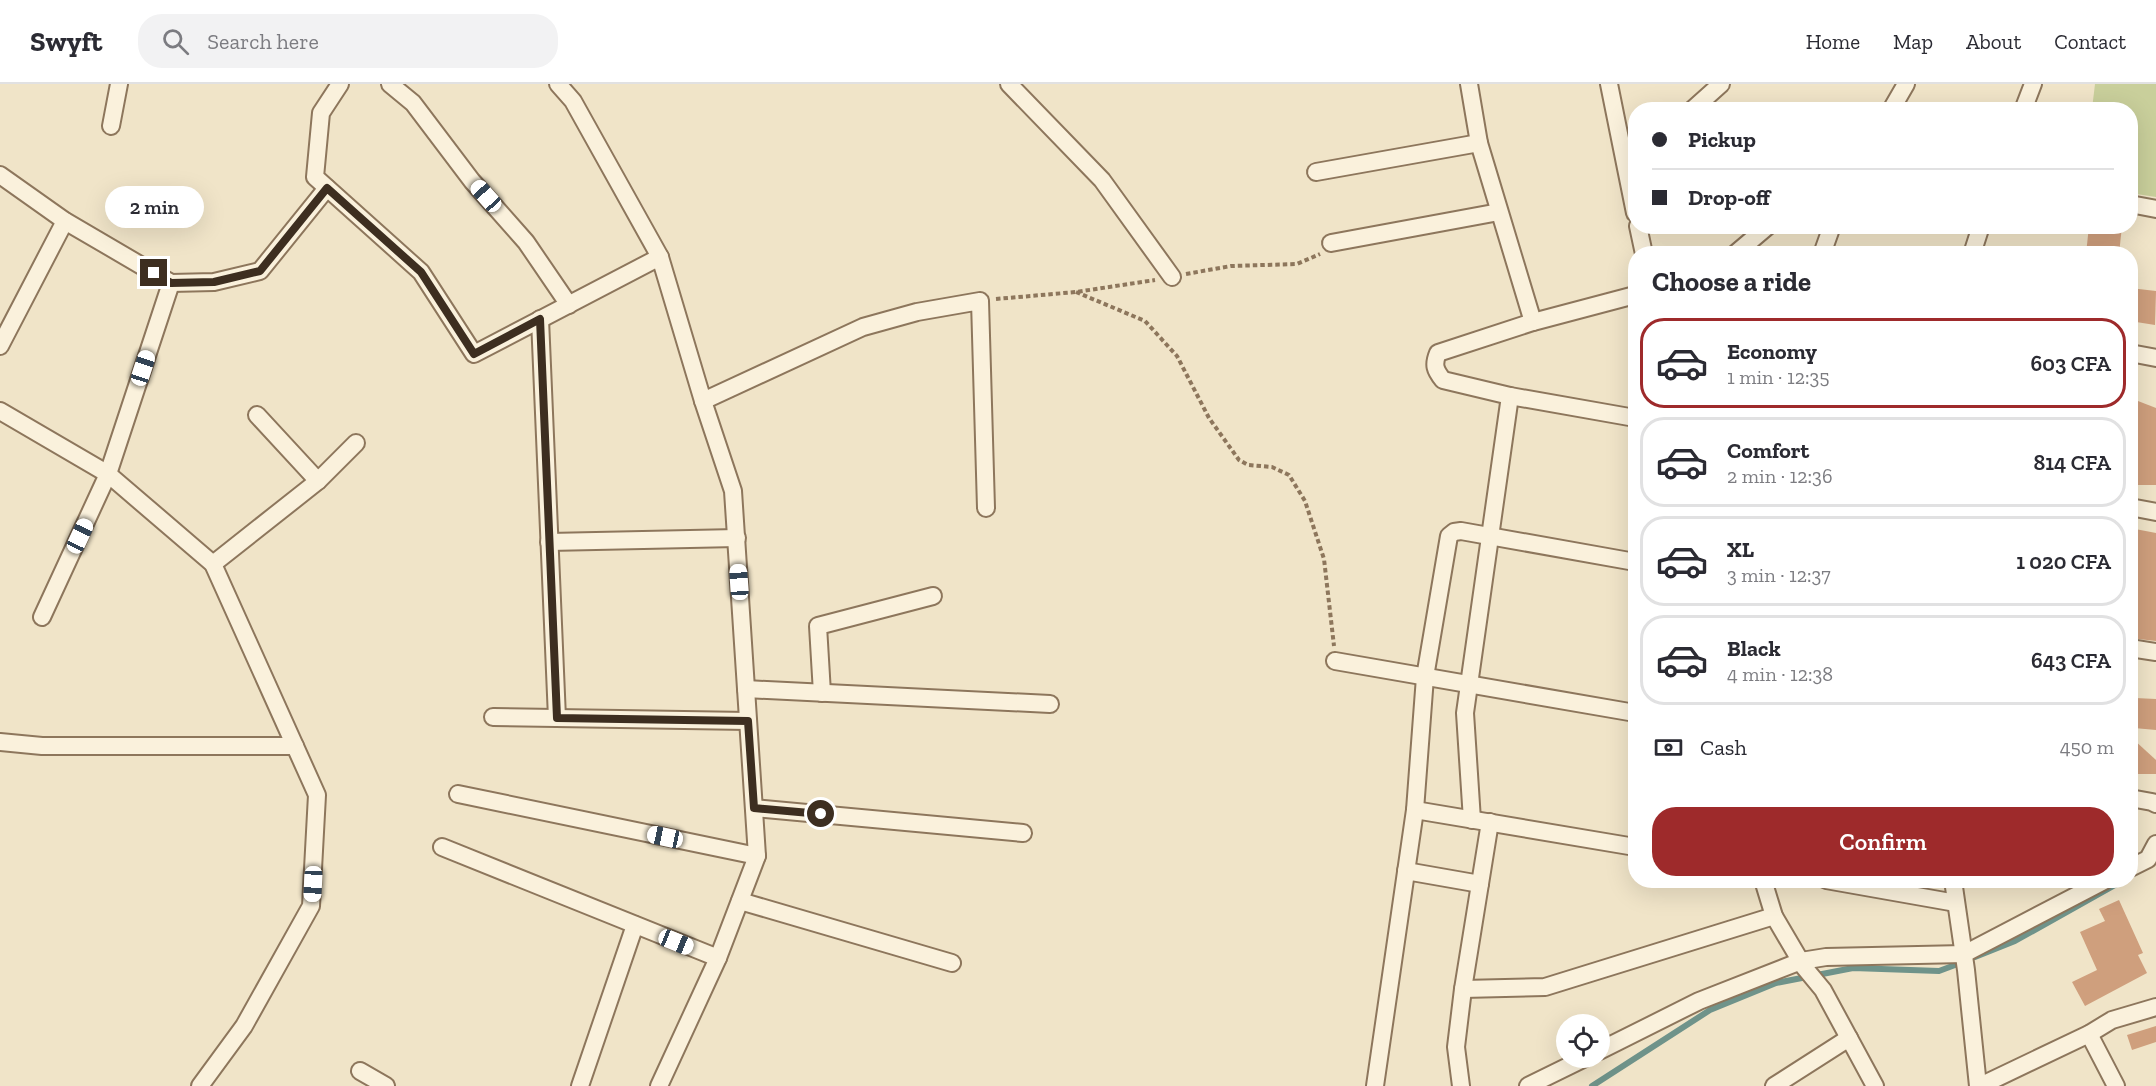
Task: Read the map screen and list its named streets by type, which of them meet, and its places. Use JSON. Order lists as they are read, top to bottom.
{
  "page": {
    "header": "Swyft",
    "search": "Search here",
    "nav": [
      "Home",
      "Map",
      "About",
      "Contact"
    ],
    "banner": ["Pickup", "Drop-off"],
    "bubble": "2 min",
    "heading": "Choose a ride",
    "list": [
      {
        "name": "Economy",
        "note": "1 min · 12:35",
        "value": "603 CFA"
      },
      {
        "name": "Comfort",
        "note": "2 min · 12:36",
        "value": "814 CFA"
      },
      {
        "name": "XL",
        "note": "3 min · 12:37",
        "value": "1 020 CFA"
      },
      {
        "name": "Black",
        "note": "4 min · 12:38",
        "value": "643 CFA"
      }
    ],
    "pay": ["Cash", "450 m"],
    "buttons": "Confirm"
  }
}
